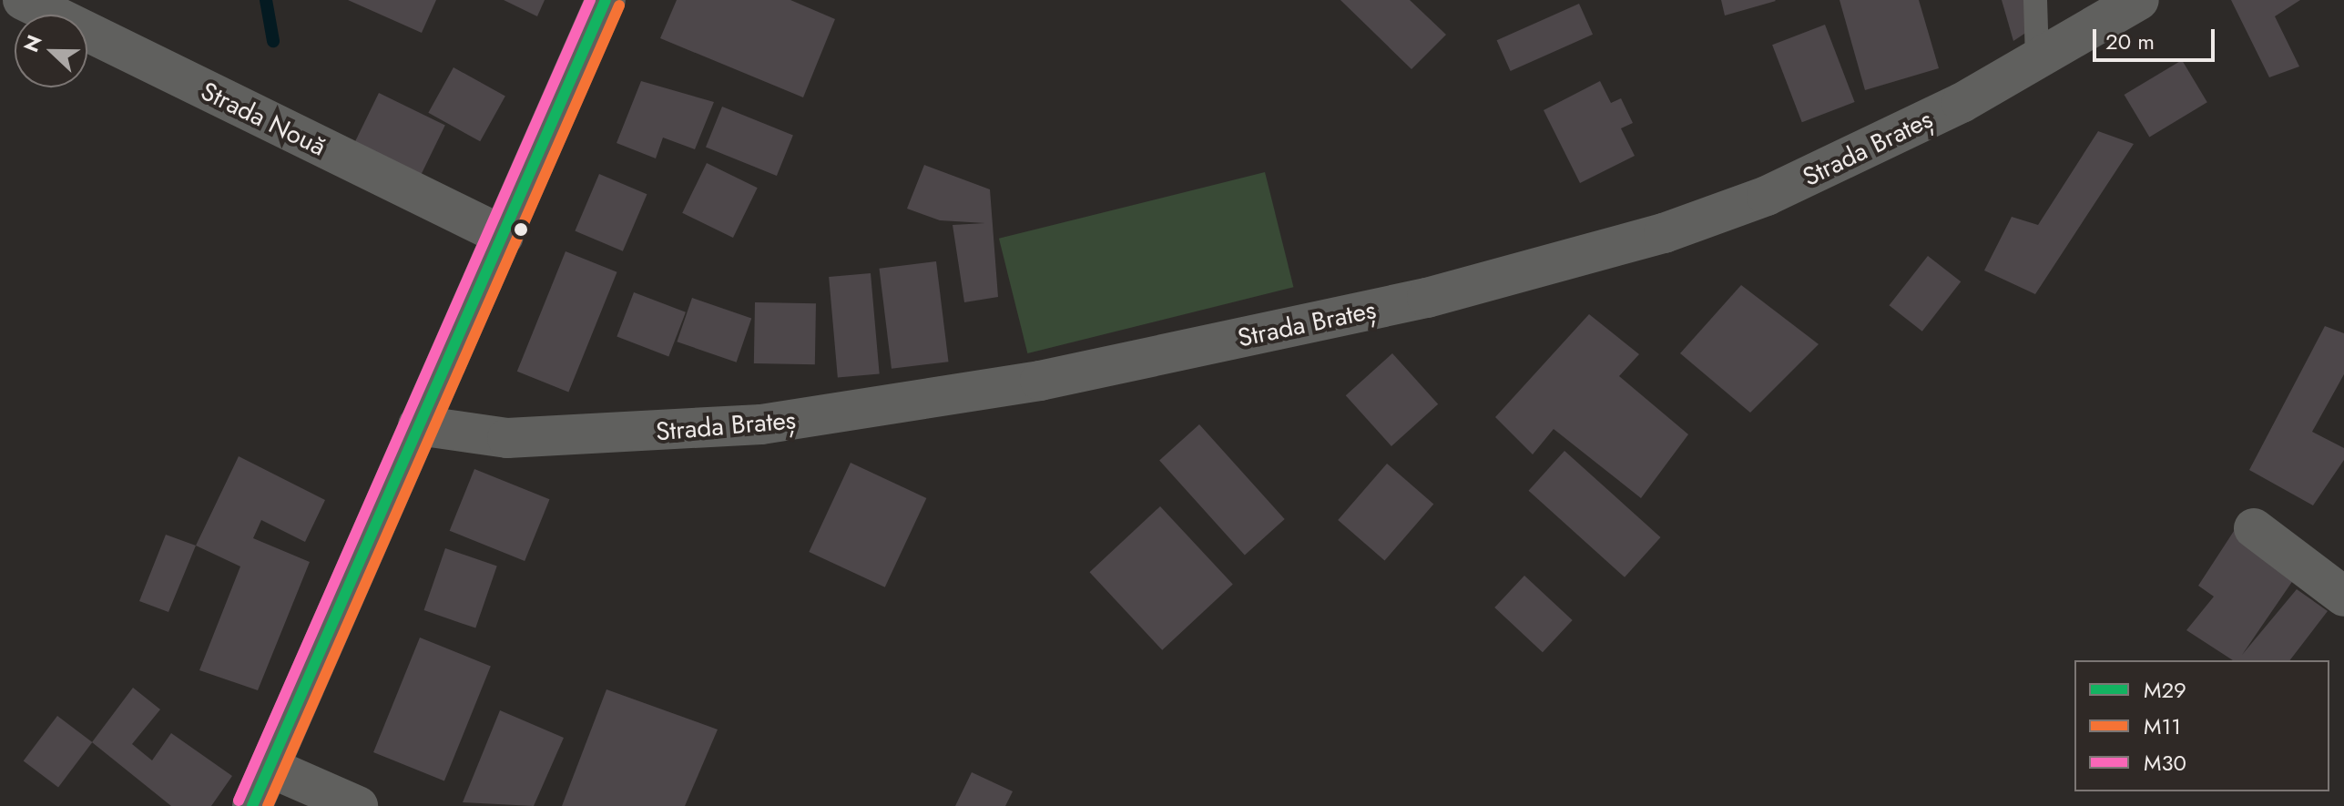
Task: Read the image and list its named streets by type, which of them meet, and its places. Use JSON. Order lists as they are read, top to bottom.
{
  "streets": {
    "street": ["Strada Nouă", "Strada Brateș"]
  },
  "lines": ["transit line M29", "transit line M30", "transit line M11"],
  "legend": ["M29", "M11", "M30"],
  "scale_bar": "20 m",
  "north": "left"
}
